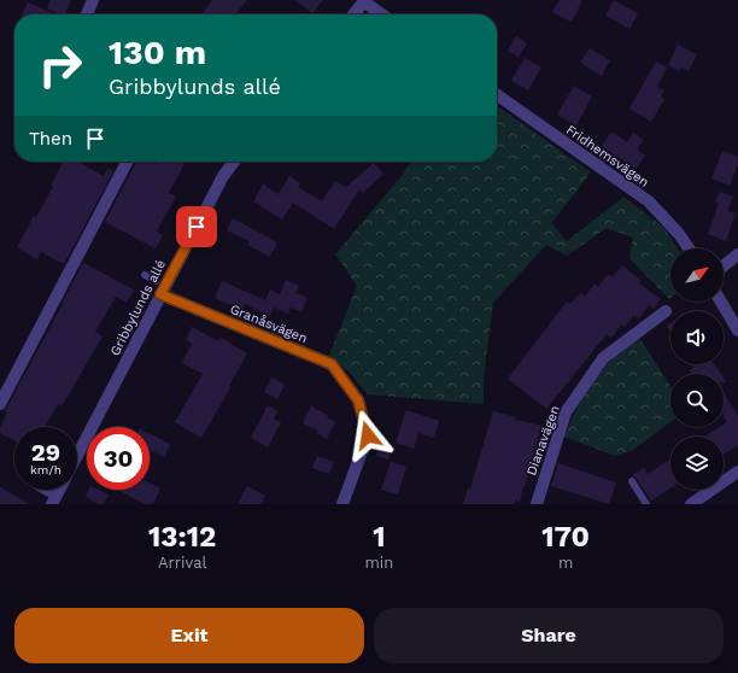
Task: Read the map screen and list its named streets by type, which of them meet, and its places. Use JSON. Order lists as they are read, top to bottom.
{
  "streets": {
    "street": [
      "Fridhemsvägen",
      "Gribbylunds allé",
      "Granåsvägen",
      "Dianavägen"
    ]
  },
  "crossings": [
    ["Gribbylunds allé", "Granåsvägen"]
  ],
  "north": "top right",
  "page": {
    "turn": ["130 m", "Gribbylunds allé"],
    "then": "Then",
    "speed": "29 km/h",
    "limit": "30",
    "eta": [
      "13:12",
      "Arrival",
      "1",
      "min",
      "170",
      "m"
    ],
    "buttons": ["Exit", "Share"]
  }
}
